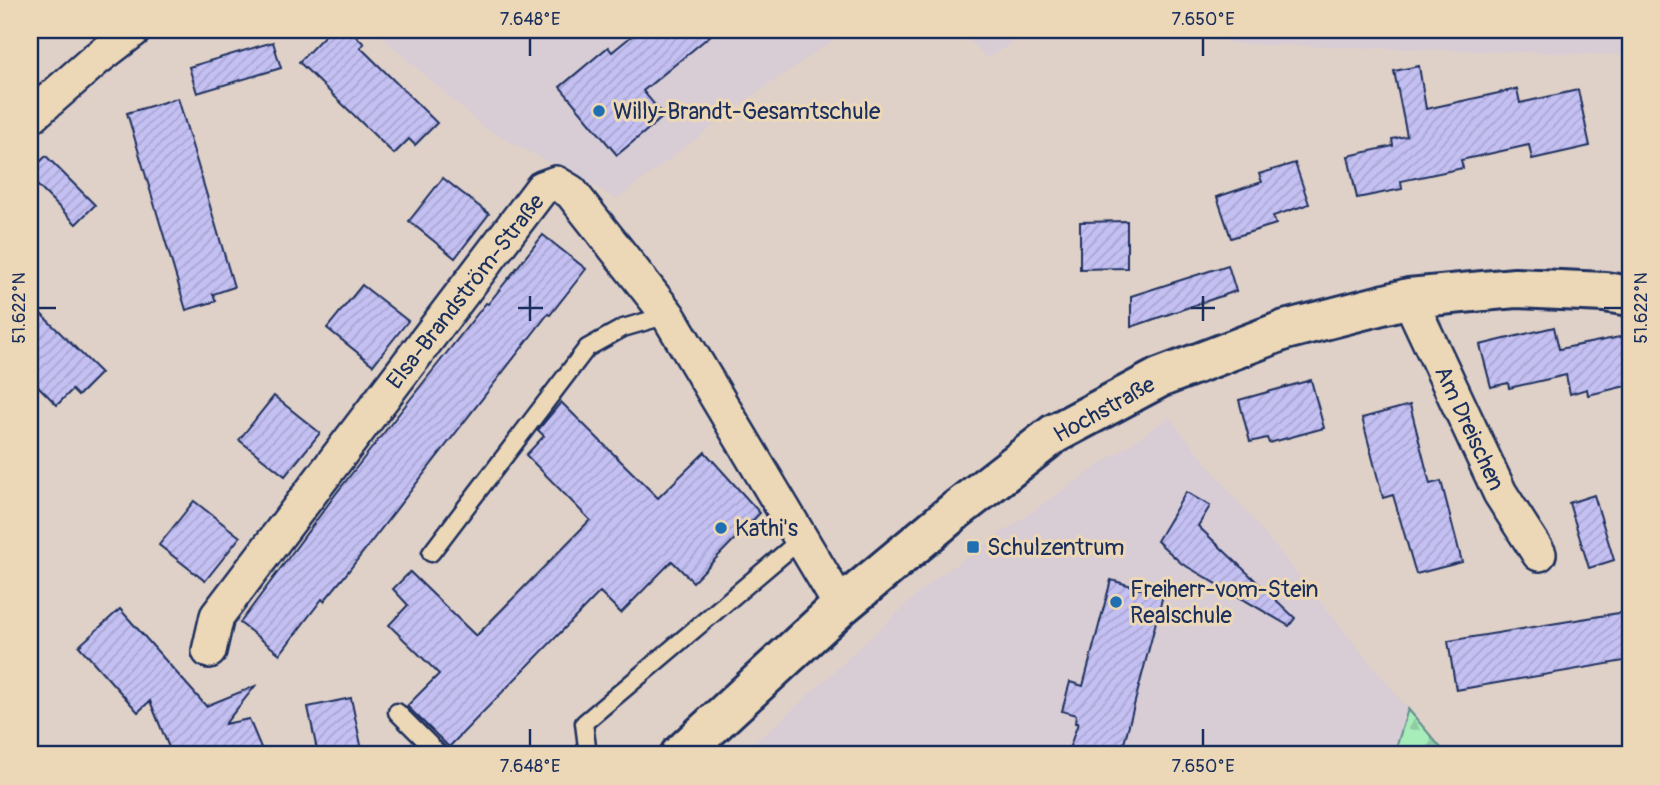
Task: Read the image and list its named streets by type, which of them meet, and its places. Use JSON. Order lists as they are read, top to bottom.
{
  "streets": {
    "street": ["Elsa-Brandström-Straße", "Hochstraße", "Am Dreischen"]
  },
  "crossings": [
    ["Elsa-Brandström-Straße", "Hochstraße"],
    ["Hochstraße", "Am Dreischen"]
  ],
  "places": {
    "other": ["Willy-Brandt-Gesamtschule", "Kathi's", "Freiherr-vom-Stein Realschule"],
    "transit": ["Schulzentrum"]
  },
  "coordinates": ["7.648°E", "7.650°E", "51.622°N"]
}
